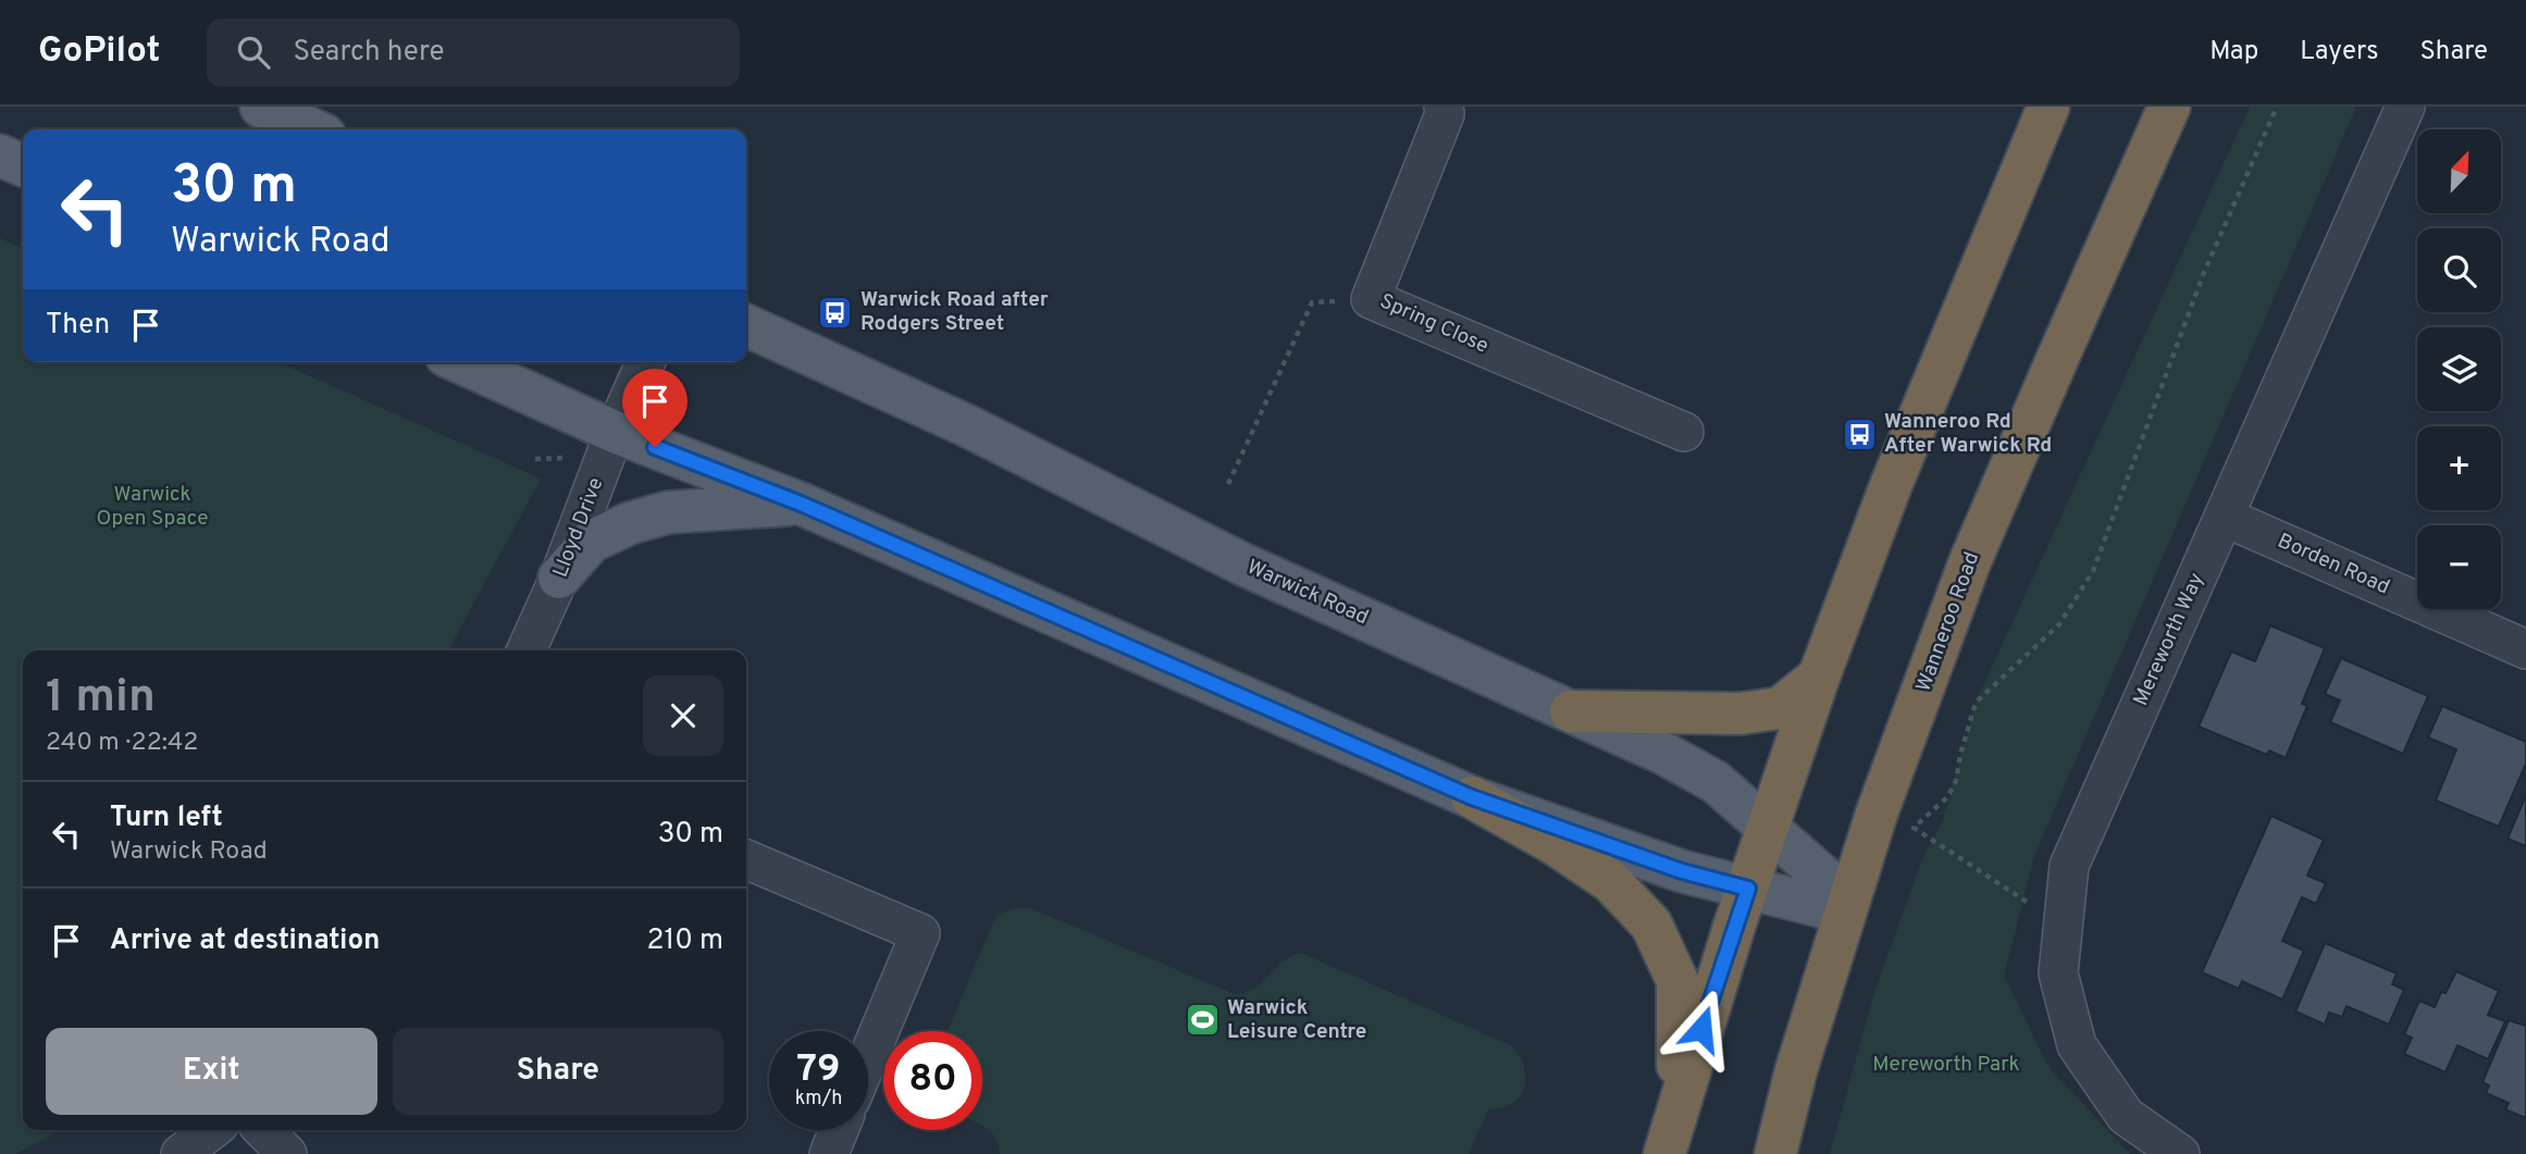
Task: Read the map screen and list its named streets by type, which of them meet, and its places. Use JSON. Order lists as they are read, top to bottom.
{
  "streets": {
    "highway": ["Wanneroo Road"],
    "main road": ["Warwick Road"],
    "street": [
      "Spring Close",
      "Lloyd Drive",
      "Borden Road",
      "Mereworth Way"
    ]
  },
  "crossings": [
    ["Borden Road", "Mereworth Way"],
    ["Warwick Road", "Wanneroo Road"]
  ],
  "parks": ["Warwick Open Space", "Mereworth Park"],
  "places": {
    "bus stop": ["Warwick Road after Rodgers Street", "Wanneroo Rd After Warwick Rd"],
    "sports": ["Warwick Leisure Centre"]
  },
  "north": "top right",
  "page": {
    "header": "GoPilot",
    "search": "Search here",
    "nav": ["Map", "Layers", "Share"],
    "map_buttons": ["+", "−"],
    "turn": ["30 m", "Warwick Road"],
    "then": "Then",
    "heading": ["1 min", "240 m · 22:42"],
    "list": [
      {
        "name": "Turn left",
        "note": "Warwick Road",
        "value": "30 m"
      },
      {
        "name": "Arrive at destination",
        "value": "210 m"
      }
    ],
    "buttons": ["Exit", "Share"],
    "speed": "79 km/h",
    "limit": "80"
  }
}
